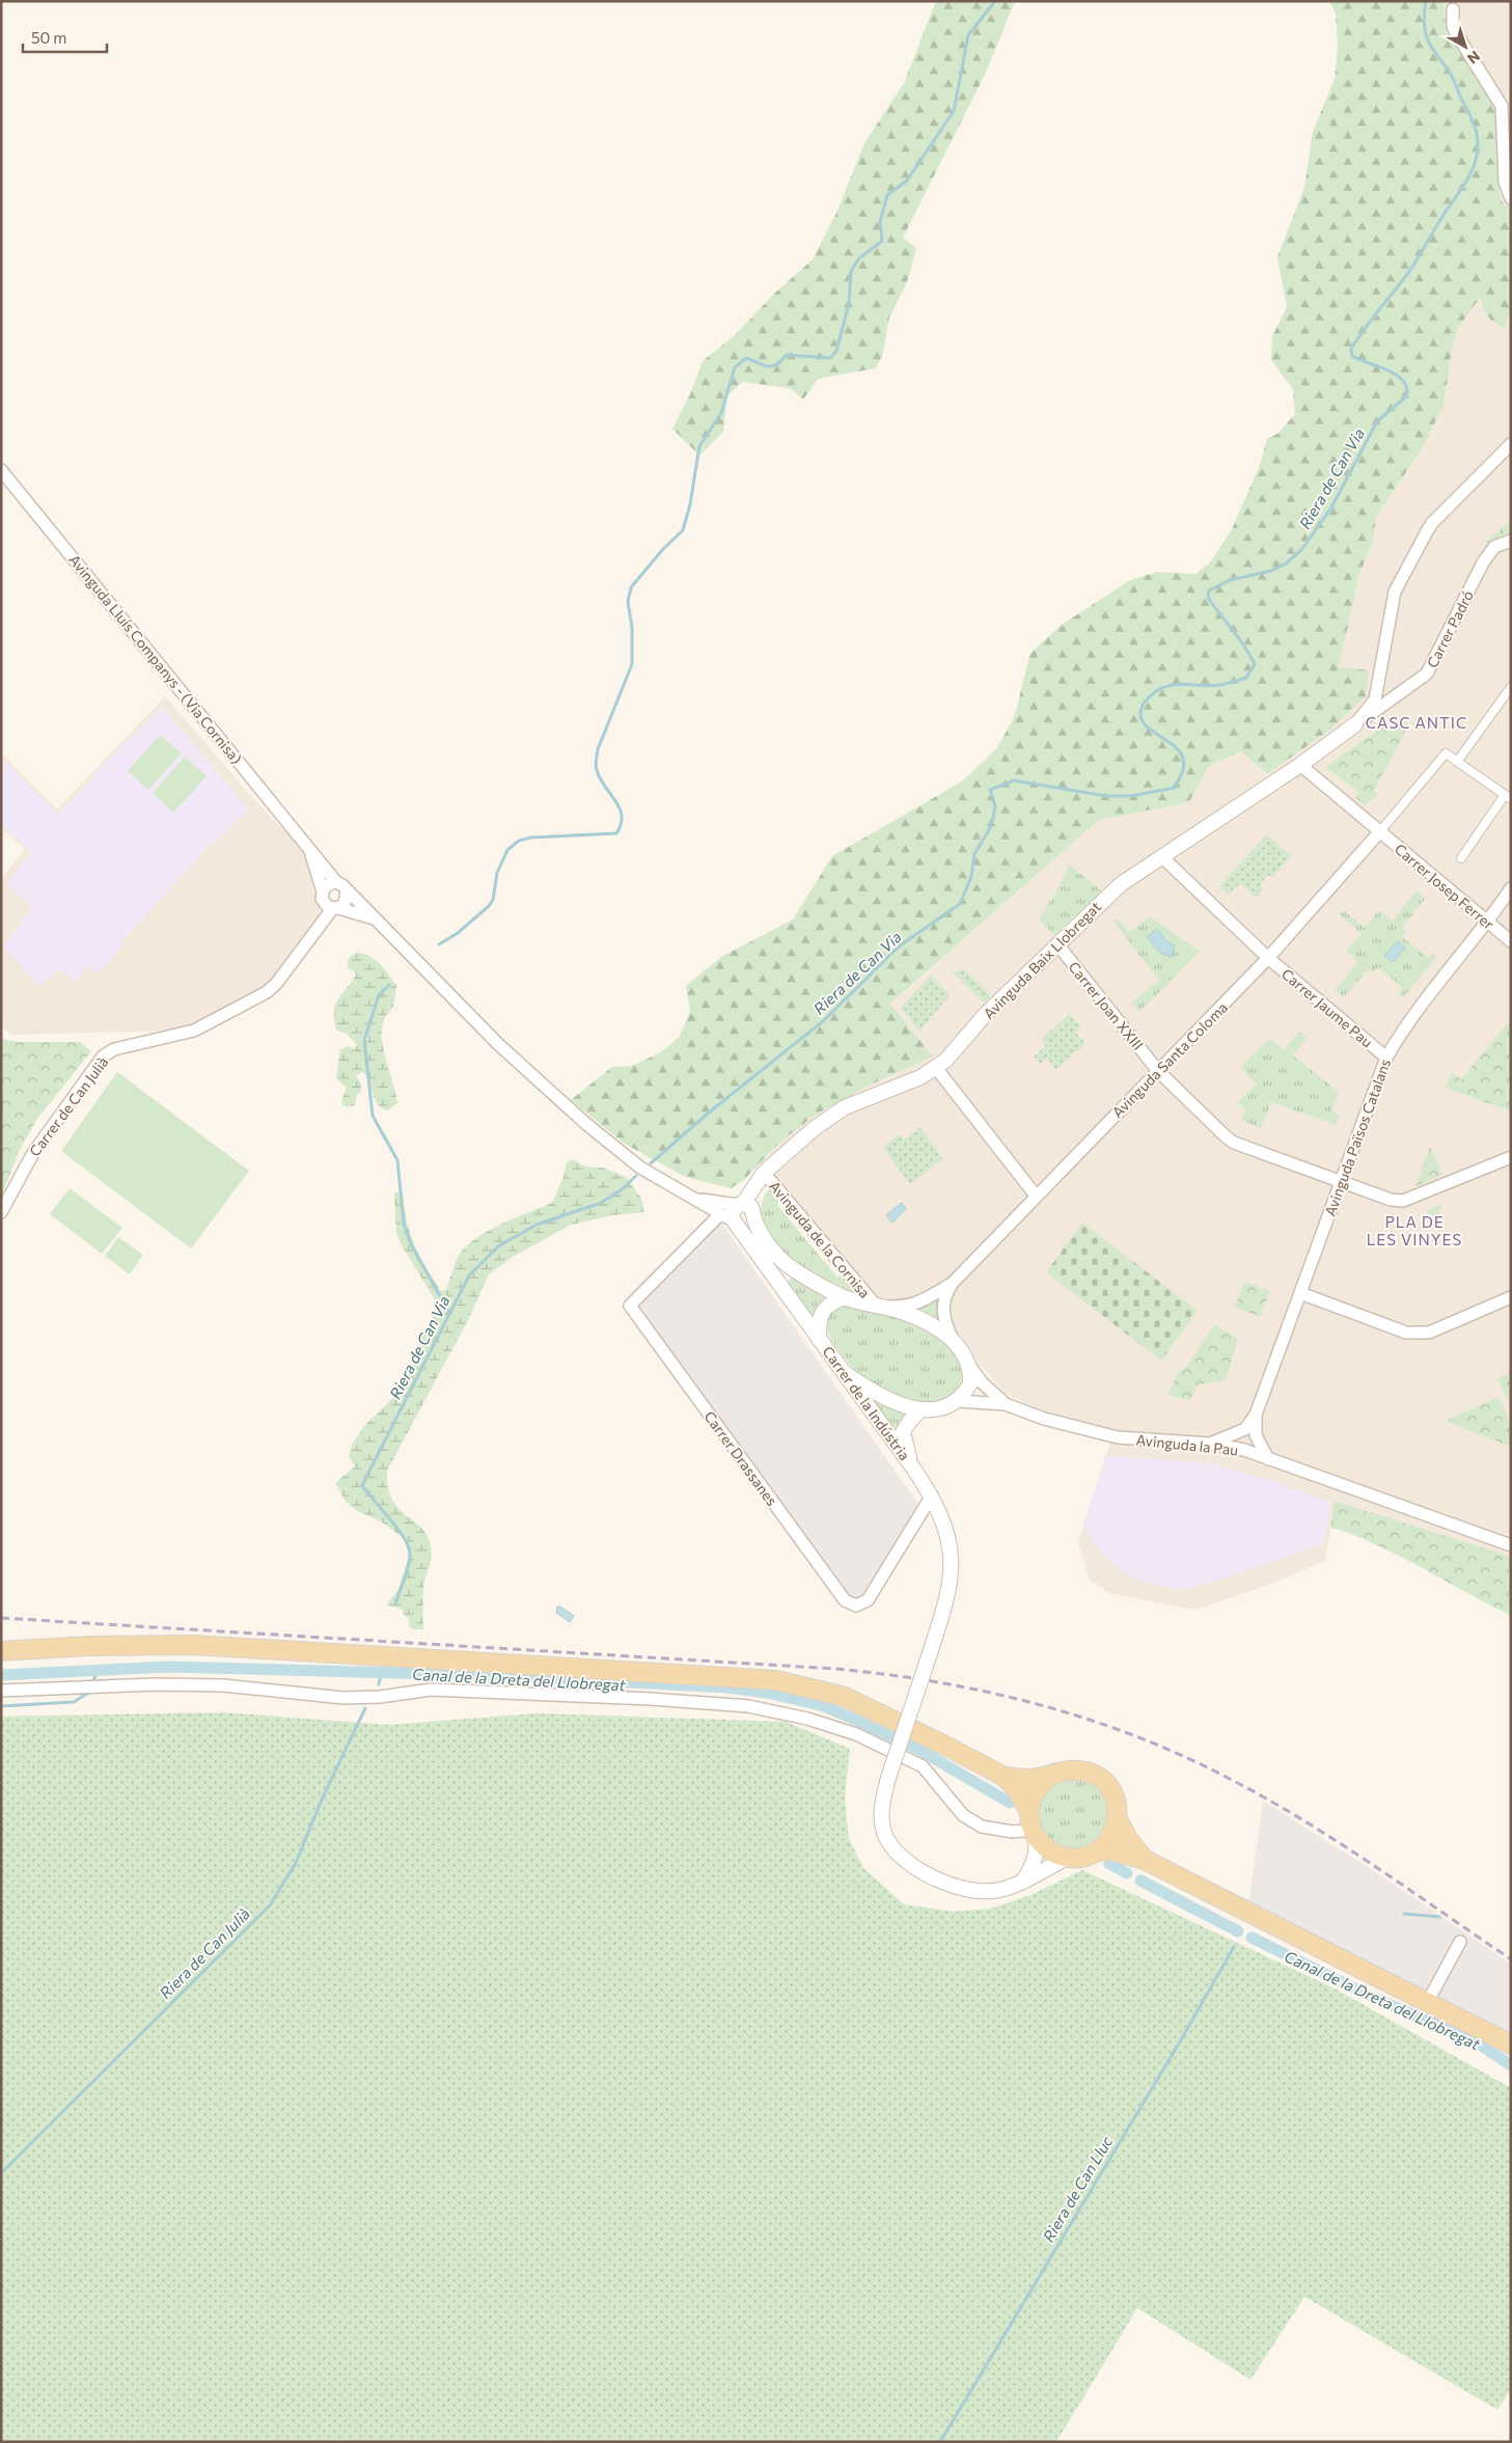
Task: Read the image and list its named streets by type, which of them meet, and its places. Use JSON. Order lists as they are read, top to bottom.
{
  "streets": {
    "street": [
      "Carrer Padró",
      "Avinguda Lluís Companys - (Via Cornisa)",
      "Carrer Josep Ferrer",
      "Avinguda Baix Llobregat",
      "Carrer Joan XXIII",
      "Carrer Jaume Pau",
      "Avinguda Santa Coloma",
      "Carrer de Can Julià",
      "Avinguda Països Catalans",
      "Avinguda de la Cornisa",
      "Carrer de la Indústria",
      "Avinguda la Pau",
      "Carrer Drassanes"
    ]
  },
  "crossings": [
    ["Carrer Padró", "Avinguda Baix Llobregat"],
    ["Avinguda Lluís Companys - (Via Cornisa)", "Carrer de Can Julià"],
    ["Carrer Josep Ferrer", "Avinguda Baix Llobregat"],
    ["Carrer Josep Ferrer", "Avinguda Santa Coloma"],
    ["Carrer Josep Ferrer", "Avinguda Països Catalans"],
    ["Avinguda Baix Llobregat", "Carrer Joan XXIII"],
    ["Avinguda Baix Llobregat", "Carrer Jaume Pau"],
    ["Avinguda Baix Llobregat", "Avinguda de la Cornisa"],
    ["Avinguda Baix Llobregat", "Carrer de la Indústria"],
    ["Carrer Joan XXIII", "Avinguda Santa Coloma"],
    ["Carrer Joan XXIII", "Avinguda Països Catalans"],
    ["Carrer Jaume Pau", "Avinguda Santa Coloma"],
    ["Carrer Jaume Pau", "Avinguda Països Catalans"],
    ["Avinguda Santa Coloma", "Avinguda de la Cornisa"],
    ["Avinguda Països Catalans", "Avinguda la Pau"],
    ["Carrer de la Indústria", "Carrer Drassanes"]
  ],
  "districts": ["CASC ANTIC", "PLA DE LES VINYES"],
  "water": [
    "Riera de Can Via",
    "Canal de la Dreta del Llobregat",
    "Riera de Can Julià",
    "Riera de Can Lluc"
  ],
  "scale_bar": "50 m",
  "north": "bottom right"
}
